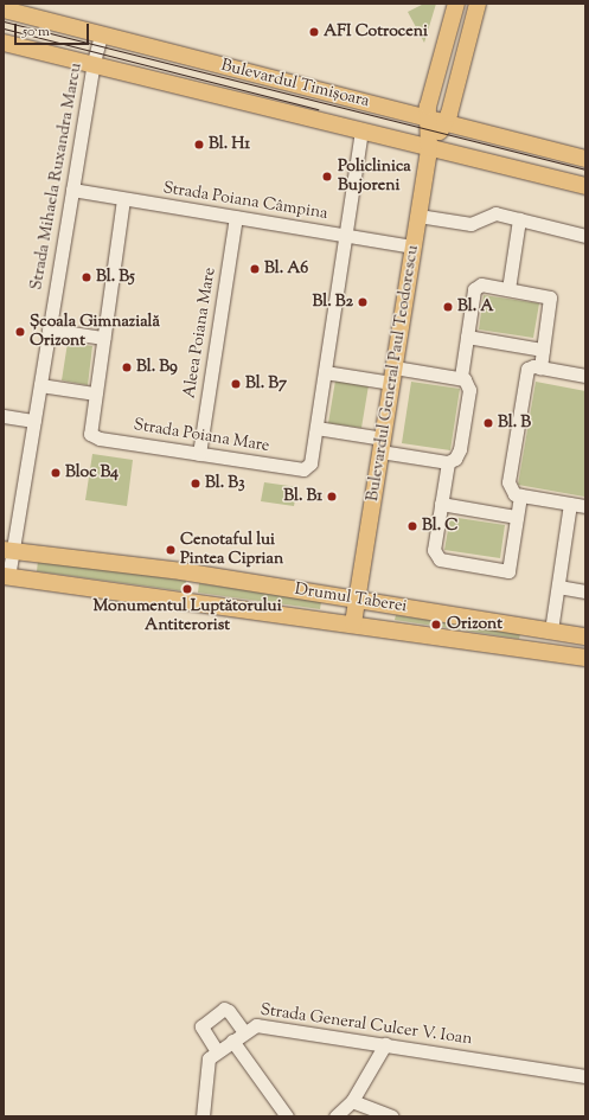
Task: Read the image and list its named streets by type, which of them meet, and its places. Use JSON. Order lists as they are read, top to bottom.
{
  "streets": {
    "main road": ["Bulevardul Timișoara", "Bulevardul General Paul Teodorescu", "Drumul Taberei"],
    "street": [
      "Strada Mihaela Ruxandra Marcu",
      "Strada Poiana Câmpina",
      "Aleea Poiana Mare",
      "Strada Poiana Mare",
      "Strada General Culcer V. Ioan"
    ]
  },
  "crossings": [
    ["Bulevardul Timișoara", "Strada Mihaela Ruxandra Marcu"],
    ["Bulevardul Timișoara", "Bulevardul General Paul Teodorescu"],
    ["Bulevardul Timișoara", "Strada Poiana Mare"],
    ["Strada Mihaela Ruxandra Marcu", "Strada Poiana Câmpina"],
    ["Strada Mihaela Ruxandra Marcu", "Drumul Taberei"],
    ["Strada Poiana Câmpina", "Aleea Poiana Mare"],
    ["Strada Poiana Câmpina", "Bulevardul General Paul Teodorescu"],
    ["Strada Poiana Câmpina", "Strada Poiana Mare"],
    ["Aleea Poiana Mare", "Strada Poiana Mare"],
    ["Bulevardul General Paul Teodorescu", "Drumul Taberei"]
  ],
  "places": [
    "AFI Cotroceni",
    "Bl. H1",
    "Policlinica Bujoreni",
    "Bl. A6",
    "Bl. B5",
    "Bl. B2",
    "Bl. A",
    "Școala Gimnazială Orizont",
    "Bl. B9",
    "Bl. B7",
    "Bl. B",
    "Bloc B4",
    "Bl. B3",
    "Bl. B1",
    "Bl. C",
    "Cenotaful lui Pintea Ciprian",
    "Monumentul Luptătorului Antiterorist",
    "Orizont"
  ],
  "scale_bar": "50 m"
}
